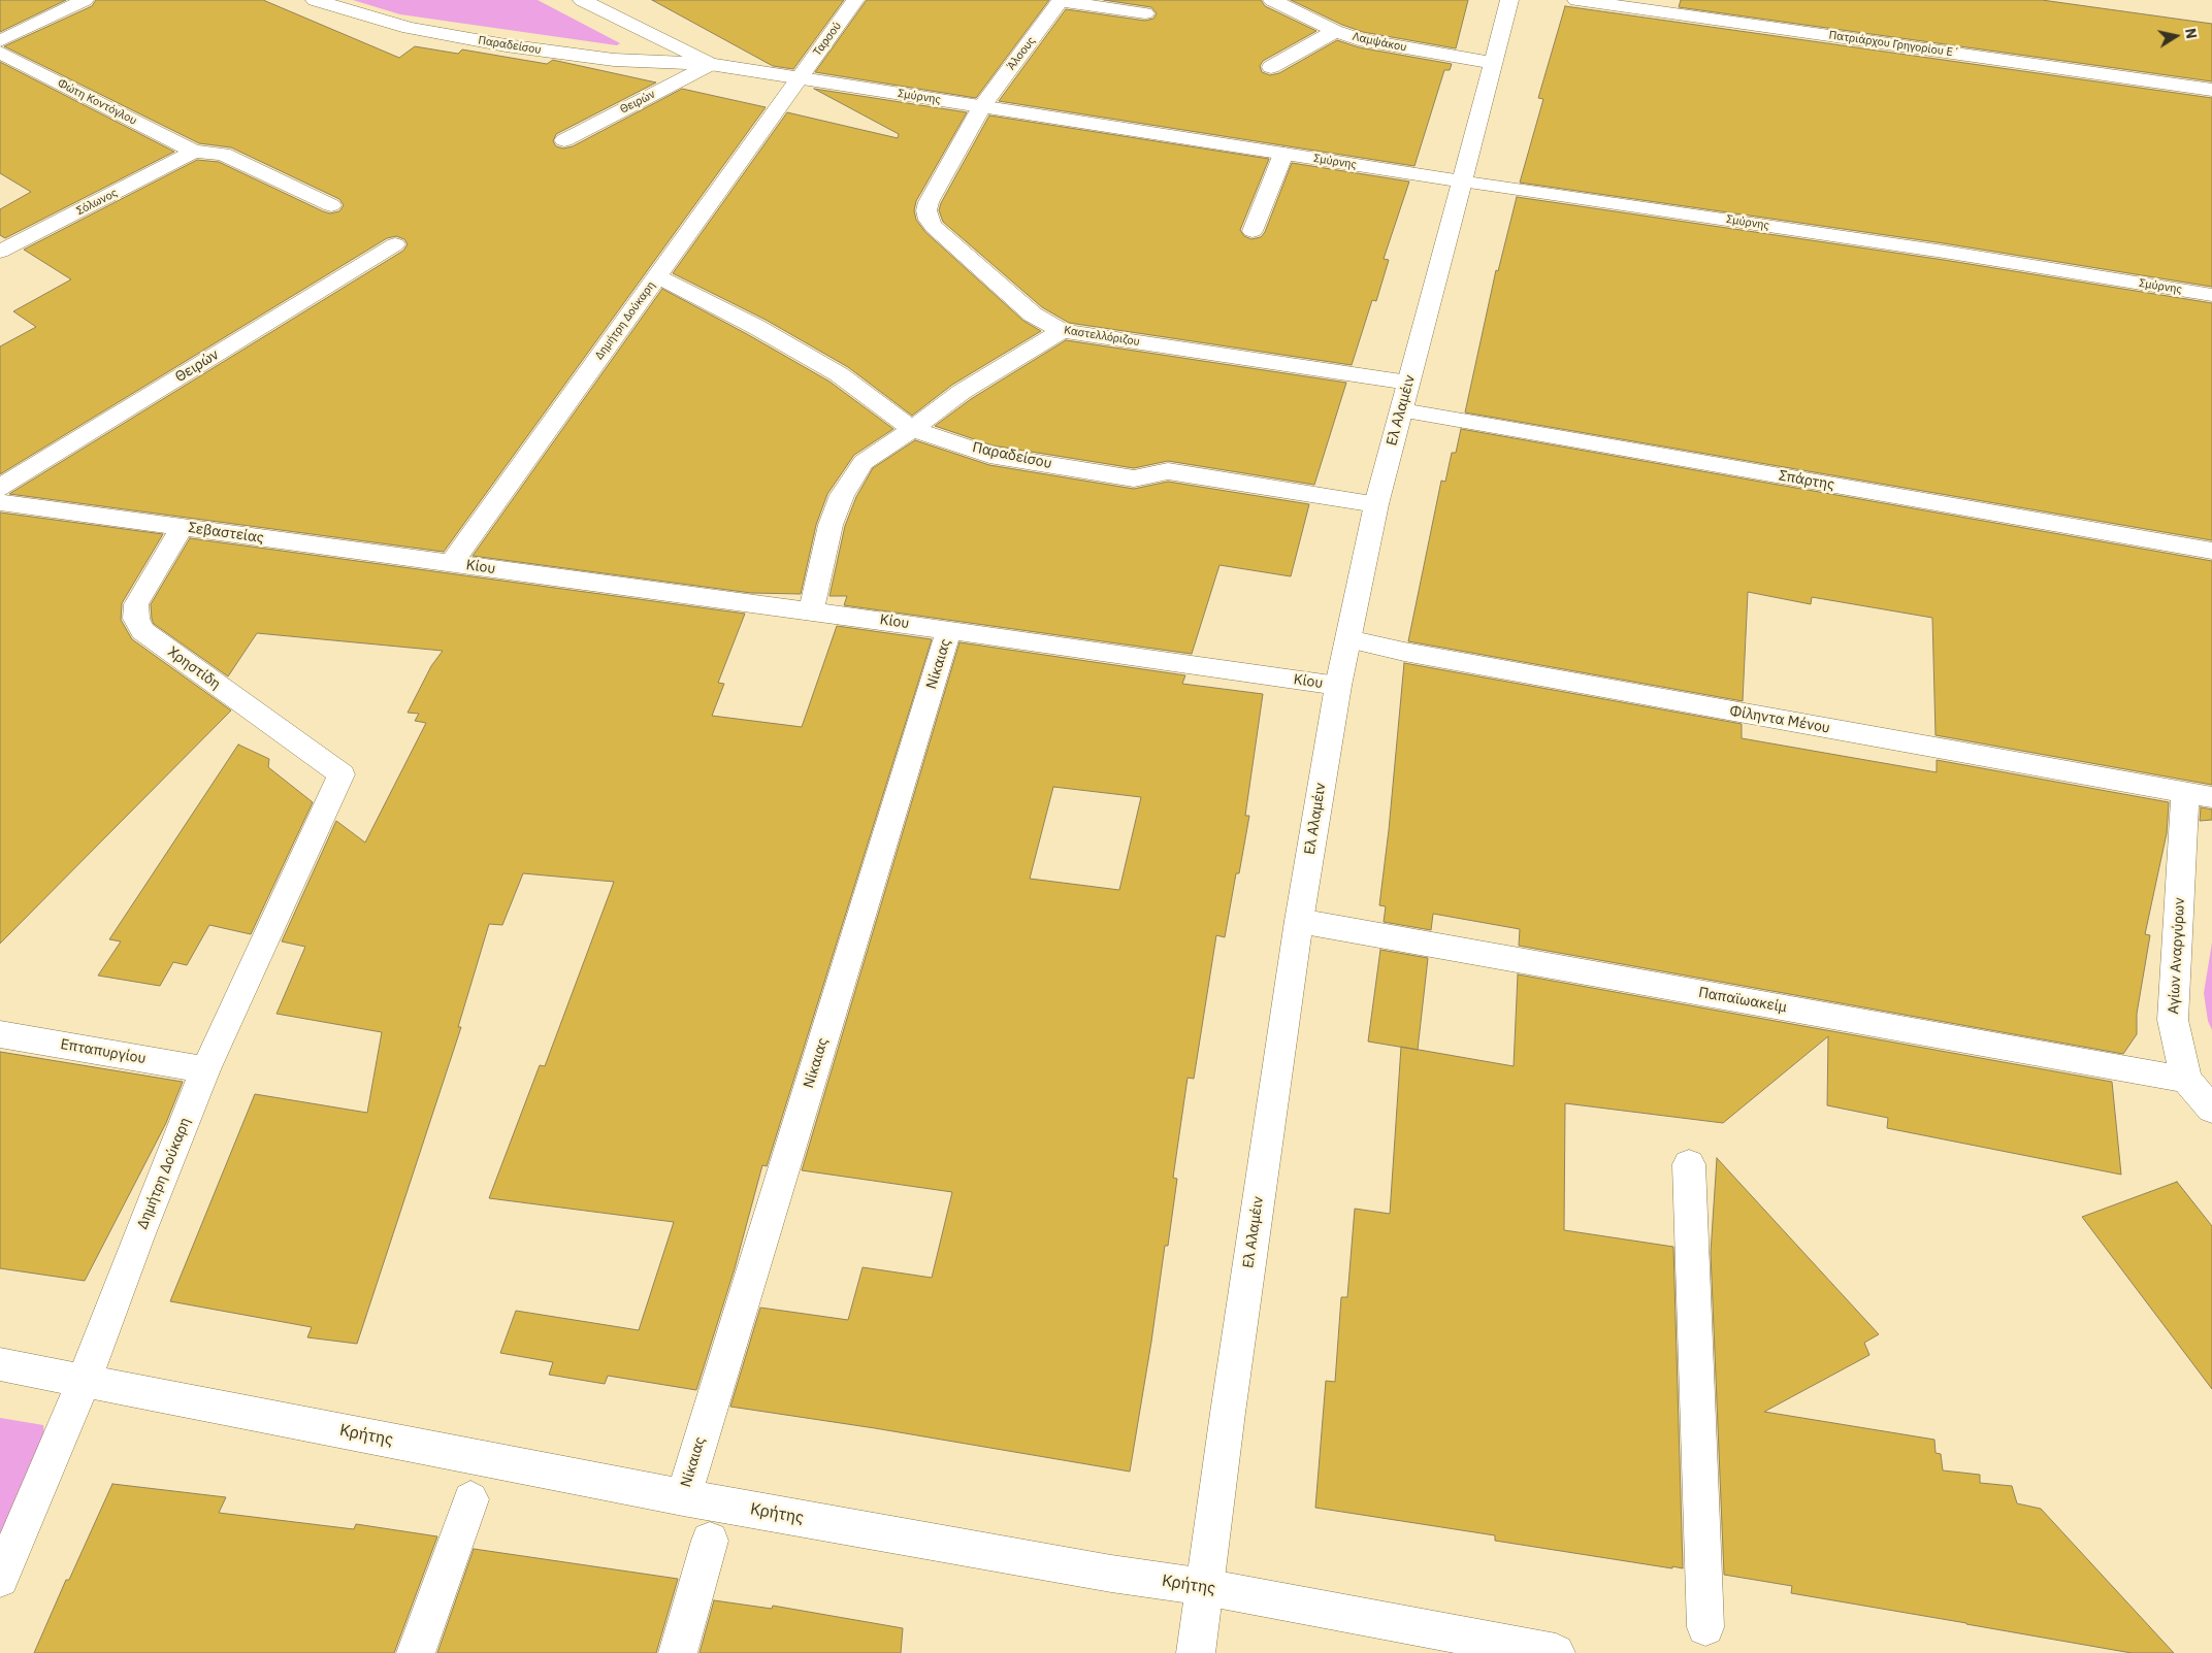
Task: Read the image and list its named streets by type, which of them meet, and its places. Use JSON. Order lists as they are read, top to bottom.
{
  "streets": {
    "street": [
      "Ταρσού",
      "Λαμψάκου",
      "Πατριάρχου Γρηγορίου Ε΄",
      "Παραδείσου",
      "Άλσους",
      "Σμύρνης",
      "Φώτη Κοντόγλου",
      "Θειρών",
      "Σόλωνος",
      "Δημήτρη Δούκαρη",
      "Καστελλόριζου",
      "Ελ Αλαμέιν",
      "Σπάρτης",
      "Σεβαστείας",
      "Κίου",
      "Νίκαιας",
      "Χρηστίδη",
      "Φίληντα Μένου",
      "Αγίων Αναργύρων",
      "Παπαϊωακείμ",
      "Επταπυργίου",
      "Κρήτης"
    ]
  },
  "crossings": [
    ["Ταρσού", "Σμύρνης"],
    ["Ταρσού", "Δημήτρη Δούκαρη"],
    ["Λαμψάκου", "Ελ Αλαμέιν"],
    ["Παραδείσου", "Σμύρνης"],
    ["Παραδείσου", "Θειρών"],
    ["Παραδείσου", "Δημήτρη Δούκαρη"],
    ["Παραδείσου", "Ελ Αλαμέιν"],
    ["Άλσους", "Σμύρνης"],
    ["Άλσους", "Καστελλόριζου"],
    ["Σμύρνης", "Θειρών"],
    ["Σμύρνης", "Δημήτρη Δούκαρη"],
    ["Σμύρνης", "Καστελλόριζου"],
    ["Σμύρνης", "Ελ Αλαμέιν"],
    ["Φώτη Κοντόγλου", "Σόλωνος"],
    ["Δημήτρη Δούκαρη", "Σεβαστείας"],
    ["Δημήτρη Δούκαρη", "Κίου"],
    ["Δημήτρη Δούκαρη", "Χρηστίδη"],
    ["Δημήτρη Δούκαρη", "Επταπυργίου"],
    ["Δημήτρη Δούκαρη", "Κρήτης"],
    ["Καστελλόριζου", "Ελ Αλαμέιν"],
    ["Καστελλόριζου", "Σπάρτης"],
    ["Ελ Αλαμέιν", "Σπάρτης"],
    ["Ελ Αλαμέιν", "Κίου"],
    ["Ελ Αλαμέιν", "Φίληντα Μένου"],
    ["Ελ Αλαμέιν", "Παπαϊωακείμ"],
    ["Ελ Αλαμέιν", "Κρήτης"],
    ["Σεβαστείας", "Κίου"],
    ["Σεβαστείας", "Χρηστίδη"],
    ["Κίου", "Νίκαιας"],
    ["Νίκαιας", "Κρήτης"],
    ["Φίληντα Μένου", "Αγίων Αναργύρων"],
    ["Αγίων Αναργύρων", "Παπαϊωακείμ"]
  ],
  "north": "right"
}
